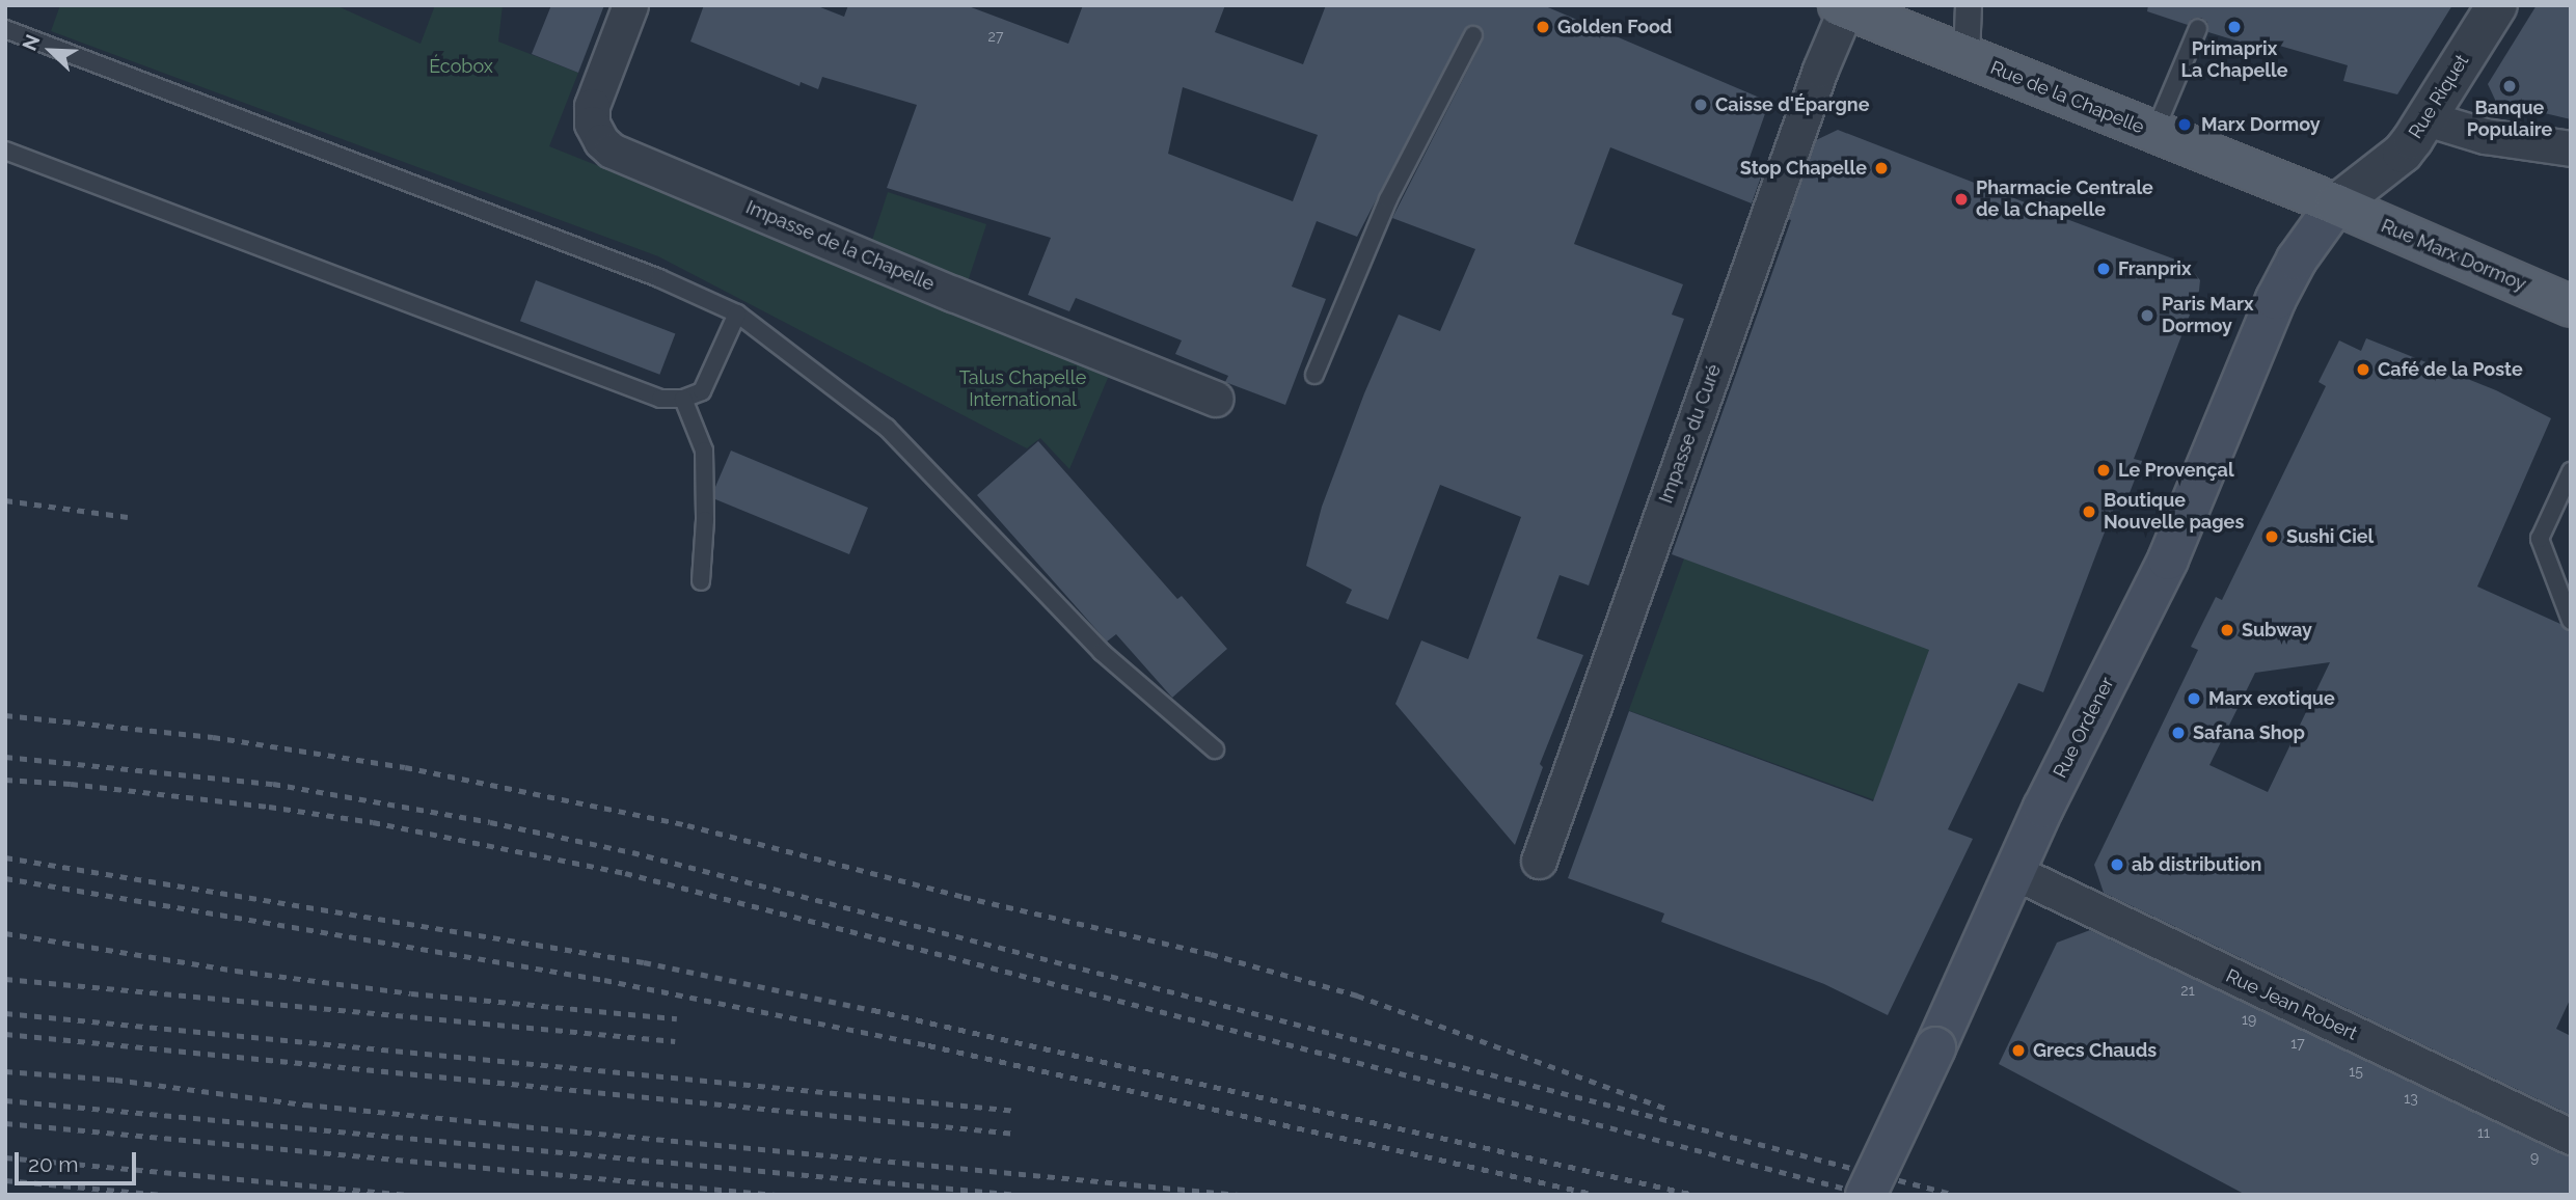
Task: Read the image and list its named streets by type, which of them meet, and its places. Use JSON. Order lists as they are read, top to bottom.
{
  "streets": {
    "main road": ["Rue de la Chapelle", "Rue Marx Dormoy", "Rue Ordener"],
    "street": [
      "Rue Riquet",
      "Impasse de la Chapelle",
      "Impasse du Curé",
      "Rue Jean Robert"
    ]
  },
  "crossings": [
    ["Rue Riquet", "Rue de la Chapelle"],
    ["Rue Riquet", "Rue Marx Dormoy"],
    ["Rue Riquet", "Rue Ordener"],
    ["Rue de la Chapelle", "Rue Marx Dormoy"],
    ["Rue de la Chapelle", "Impasse du Curé"],
    ["Rue de la Chapelle", "Rue Ordener"],
    ["Rue Marx Dormoy", "Rue Ordener"],
    ["Rue Ordener", "Rue Jean Robert"]
  ],
  "parks": ["Écobox", "Talus Chapelle International"],
  "places": [
    "Golden Food",
    "Primaprix La Chapelle",
    "Banque Populaire",
    "Caisse d'Épargne",
    "Marx Dormoy",
    "Stop Chapelle",
    "Pharmacie Centrale de la Chapelle",
    "Franprix",
    "Paris Marx Dormoy",
    "Café de la Poste",
    "Le Provençal",
    "Boutique Nouvelle pages",
    "Sushi Ciel",
    "Subway",
    "Marx exotique",
    "Safana Shop",
    "ab distribution",
    "Grecs Chauds"
  ],
  "house_numbers": [
    "27",
    "21",
    "19",
    "17",
    "15",
    "13",
    "11",
    "9"
  ],
  "scale_bar": "20 m",
  "north": "top left"
}
